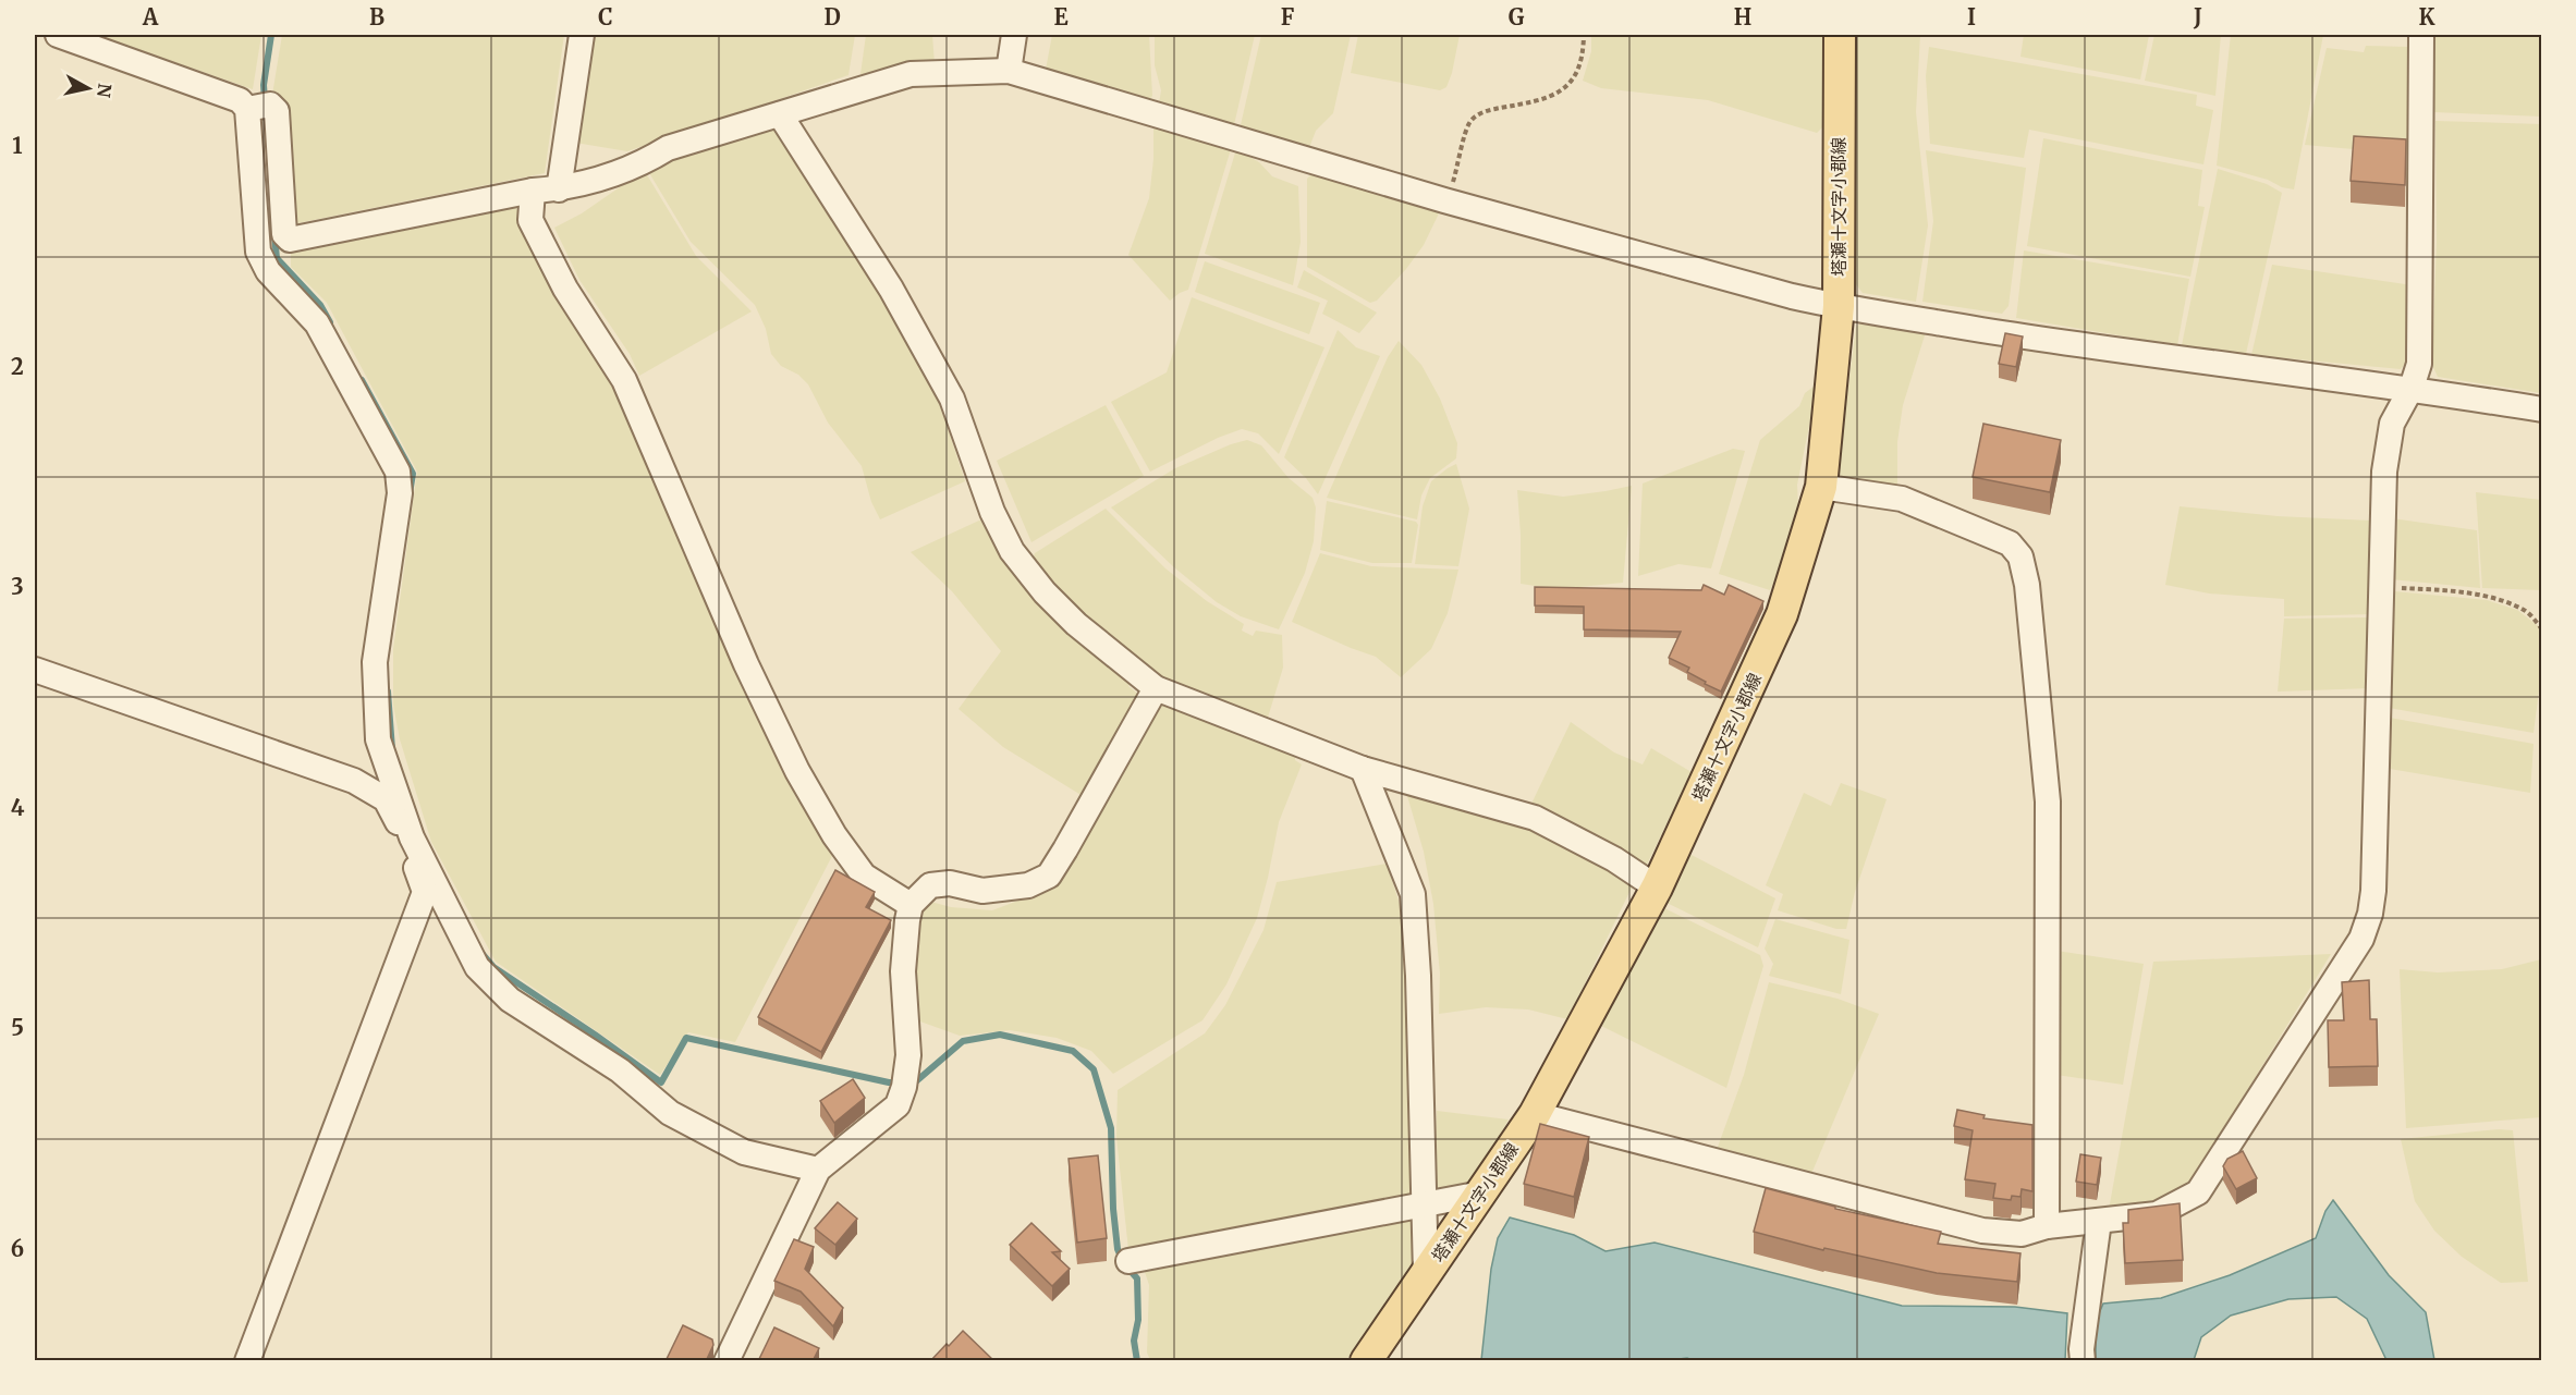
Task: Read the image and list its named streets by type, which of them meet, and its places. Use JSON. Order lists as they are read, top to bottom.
{
  "streets": {
    "main road": ["塔瀬十文字小郡線"]
  },
  "north": "right",
  "grid": {
    "columns": [
      "A",
      "B",
      "C",
      "D",
      "E",
      "F",
      "G",
      "H",
      "I",
      "J",
      "K"
    ],
    "rows": [
      "1",
      "2",
      "3",
      "4",
      "5",
      "6"
    ]
  }
}
